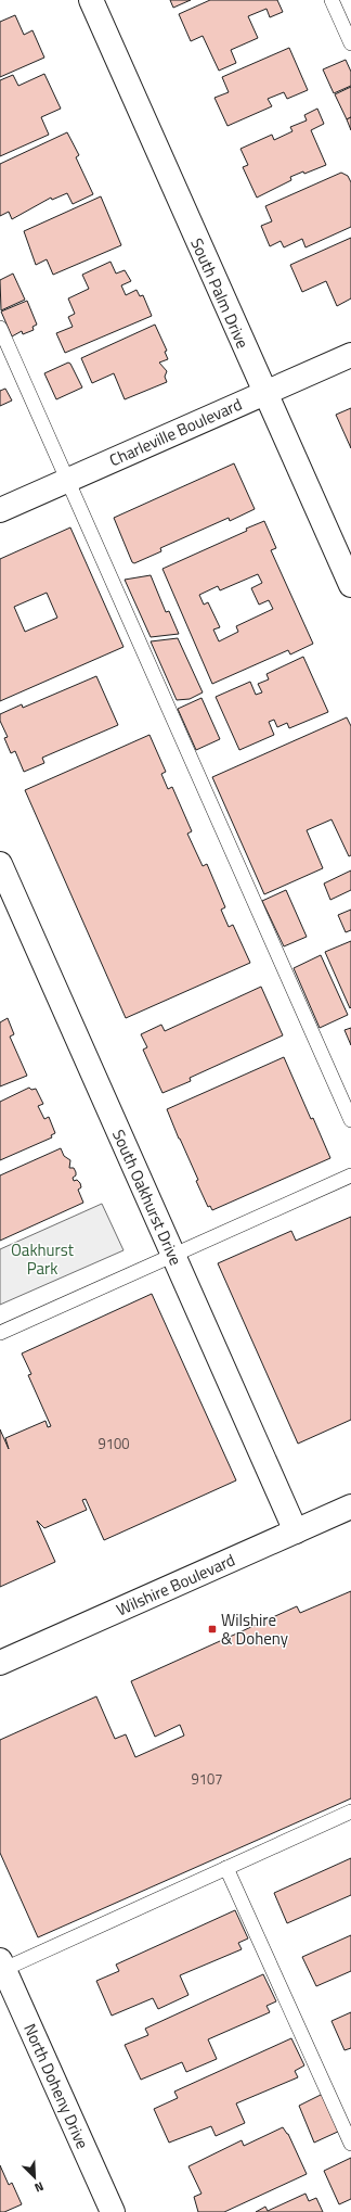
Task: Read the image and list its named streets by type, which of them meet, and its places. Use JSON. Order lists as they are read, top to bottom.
{
  "streets": {
    "street": [
      "South Palm Drive",
      "Charleville Boulevard",
      "South Oakhurst Drive",
      "Wilshire Boulevard",
      "North Doheny Drive"
    ]
  },
  "crossings": [
    ["South Palm Drive", "Charleville Boulevard"],
    ["South Oakhurst Drive", "Wilshire Boulevard"]
  ],
  "parks": ["Oakhurst Park"],
  "places": {
    "transit": ["Wilshire & Doheny"]
  },
  "house_numbers": ["9100", "9107"],
  "north": "bottom right"
}
